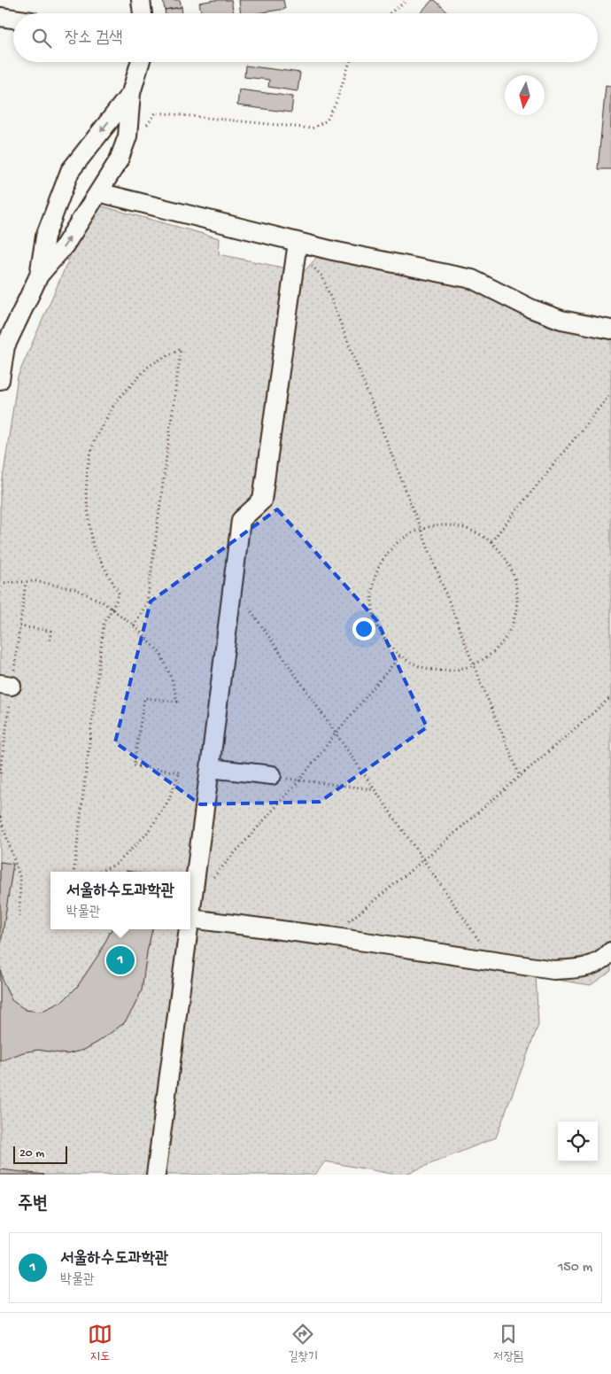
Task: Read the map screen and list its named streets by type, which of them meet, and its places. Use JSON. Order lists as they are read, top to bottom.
{
  "scale_bar": "20 m",
  "north": "bottom",
  "page": {
    "search": "장소 검색",
    "popup": ["서울하수도과학관", "박물관"],
    "pins": "1",
    "scale": "20 m",
    "heading": "주변",
    "list": [
      {
        "mark": "1",
        "name": "서울하수도과학관",
        "note": "박물관",
        "value": "150 m"
      }
    ],
    "nav": ["지도", "길찾기", "저장됨"]
  }
}
